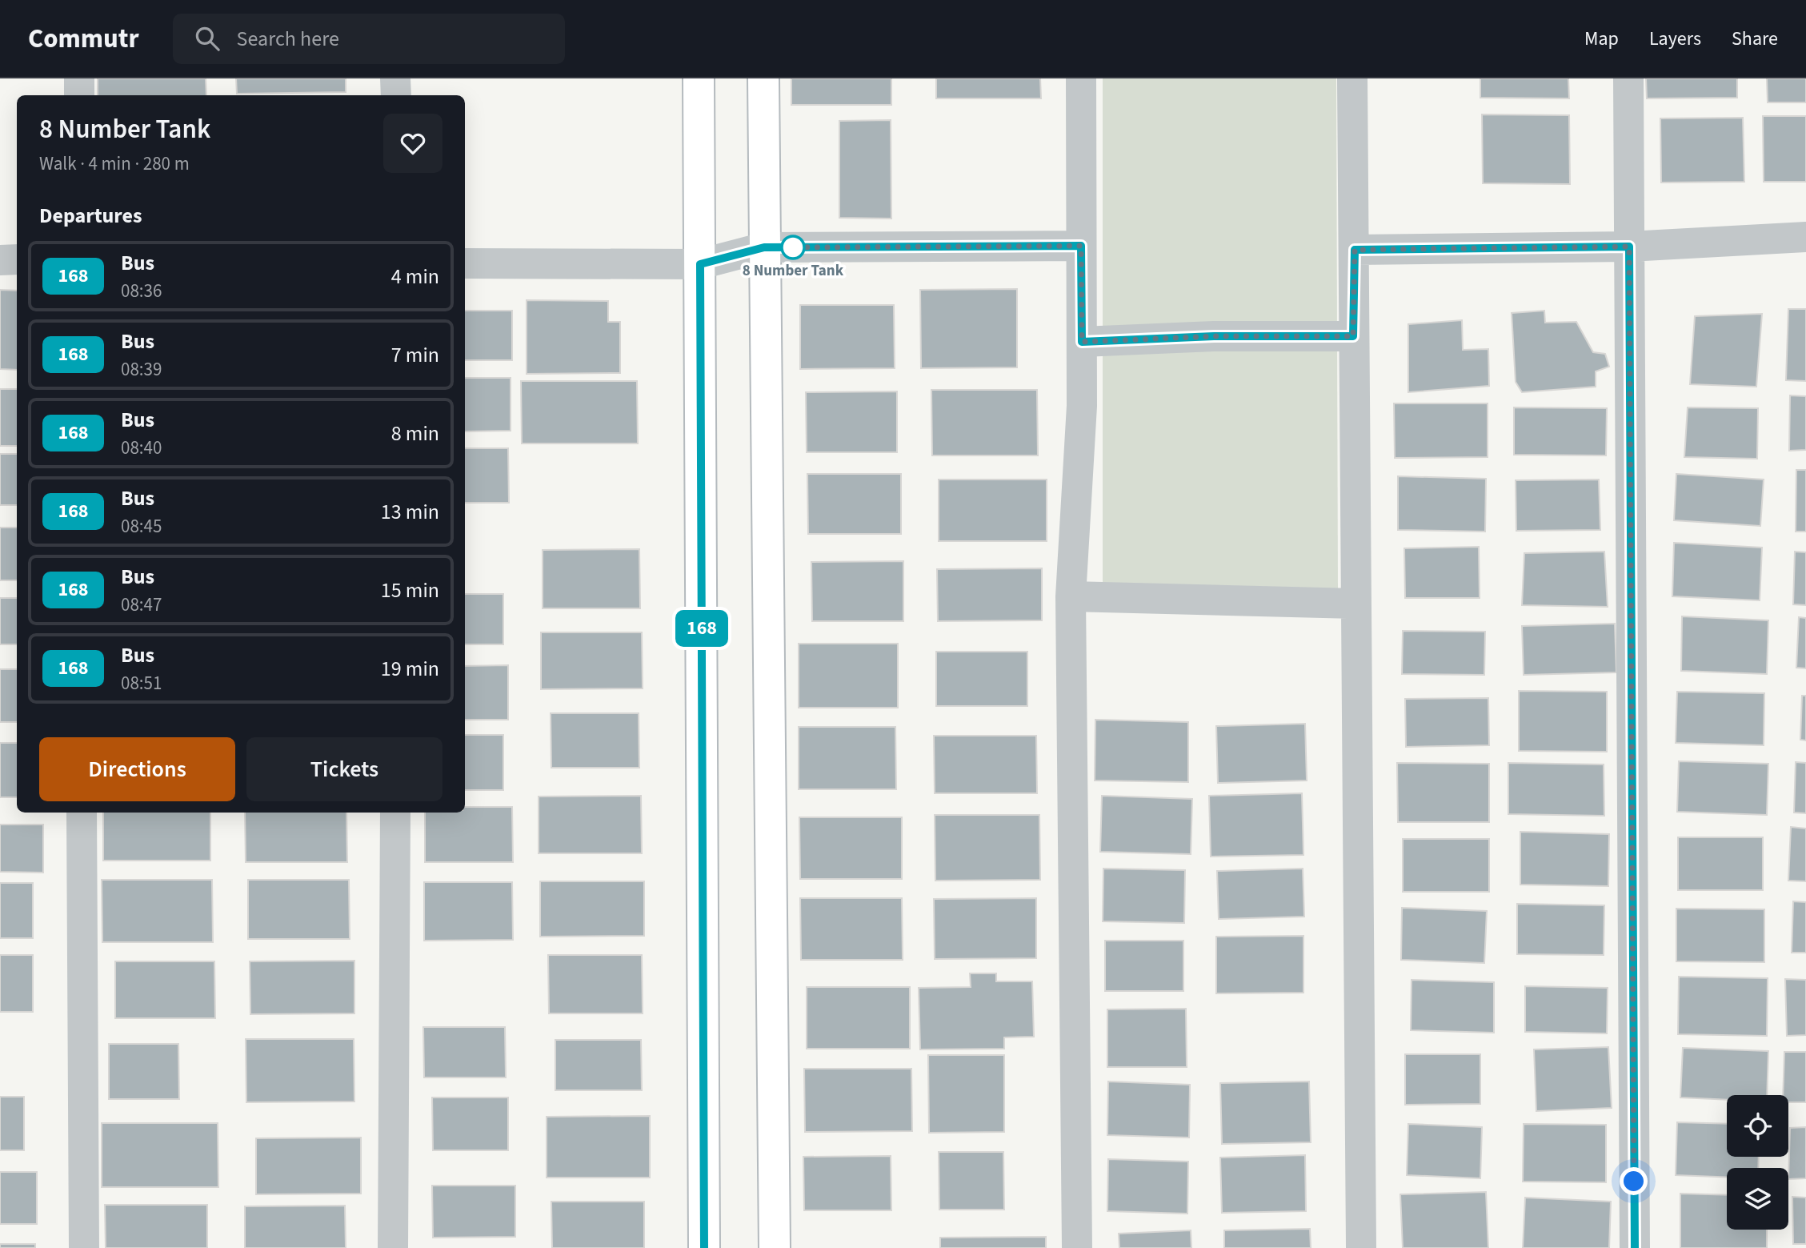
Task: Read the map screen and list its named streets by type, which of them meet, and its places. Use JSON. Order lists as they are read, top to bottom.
{
  "places": ["8 Number Tank"],
  "lines": ["bus line 168"],
  "page": {
    "header": "Commutr",
    "search": "Search here",
    "nav": ["Map", "Layers", "Share"],
    "on_map": "168",
    "heading": [
      ["8 Number Tank", "Walk · 4 min · 280 m"],
      "Departures"
    ],
    "list": [
      {
        "mark": "168",
        "name": "Bus",
        "note": "08:36",
        "value": "4 min"
      },
      {
        "mark": "168",
        "name": "Bus",
        "note": "08:39",
        "value": "7 min"
      },
      {
        "mark": "168",
        "name": "Bus",
        "note": "08:40",
        "value": "8 min"
      },
      {
        "mark": "168",
        "name": "Bus",
        "note": "08:45",
        "value": "13 min"
      },
      {
        "mark": "168",
        "name": "Bus",
        "note": "08:47",
        "value": "15 min"
      },
      {
        "mark": "168",
        "name": "Bus",
        "note": "08:51",
        "value": "19 min"
      }
    ],
    "buttons": ["Directions", "Tickets"]
  }
}
